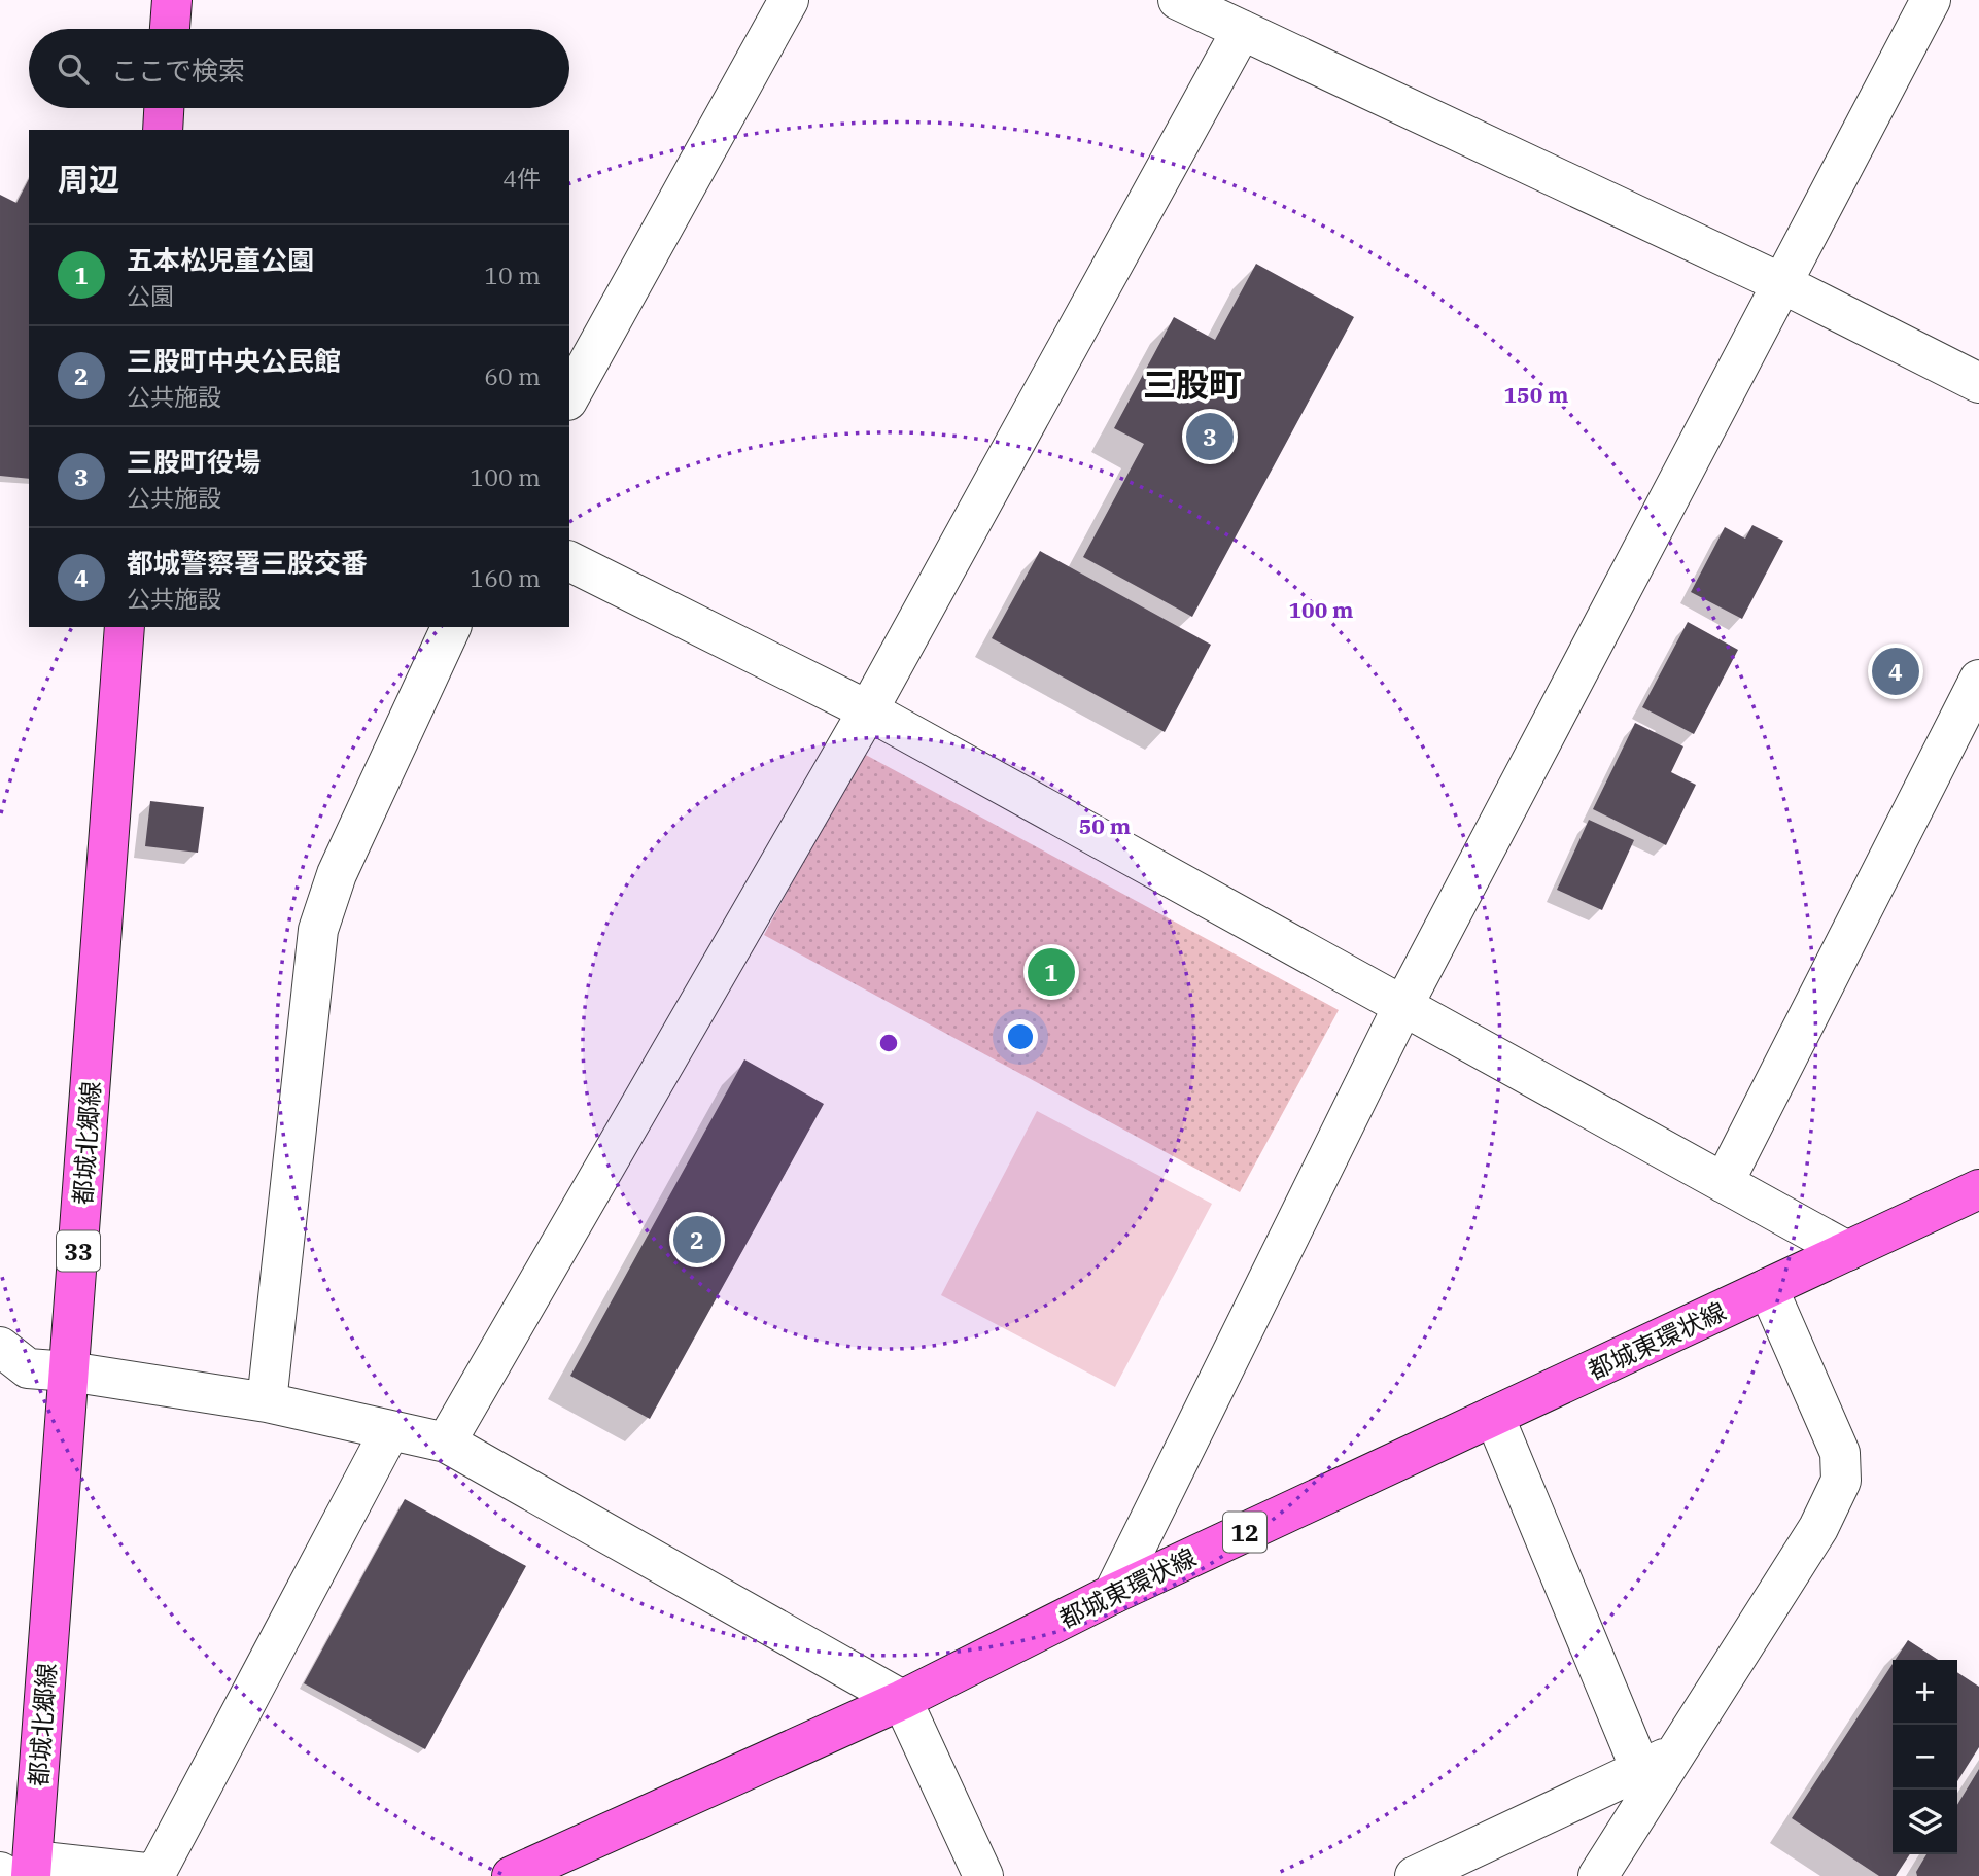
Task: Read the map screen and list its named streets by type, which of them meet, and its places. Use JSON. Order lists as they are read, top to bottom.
{
  "streets": {
    "main road": [
      "都城北郷線",
      "33",
      "都城東環状線",
      "12"
    ]
  },
  "districts": ["三股町"],
  "page": {
    "search": "ここで検索",
    "heading": ["周辺", "4件"],
    "list": [
      {
        "mark": "1",
        "name": "五本松児童公園",
        "note": "公園",
        "value": "10 m"
      },
      {
        "mark": "2",
        "name": "三股町中央公民館",
        "note": "公共施設",
        "value": "60 m"
      },
      {
        "mark": "3",
        "name": "三股町役場",
        "note": "公共施設",
        "value": "100 m"
      },
      {
        "mark": "4",
        "name": "都城警察署三股交番",
        "note": "公共施設",
        "value": "160 m"
      }
    ],
    "pins": [
      "3",
      "4",
      "1",
      "2"
    ],
    "map_buttons": ["+", "−"]
  },
  "rings": ["150 m", "100 m", "50 m"]
}
